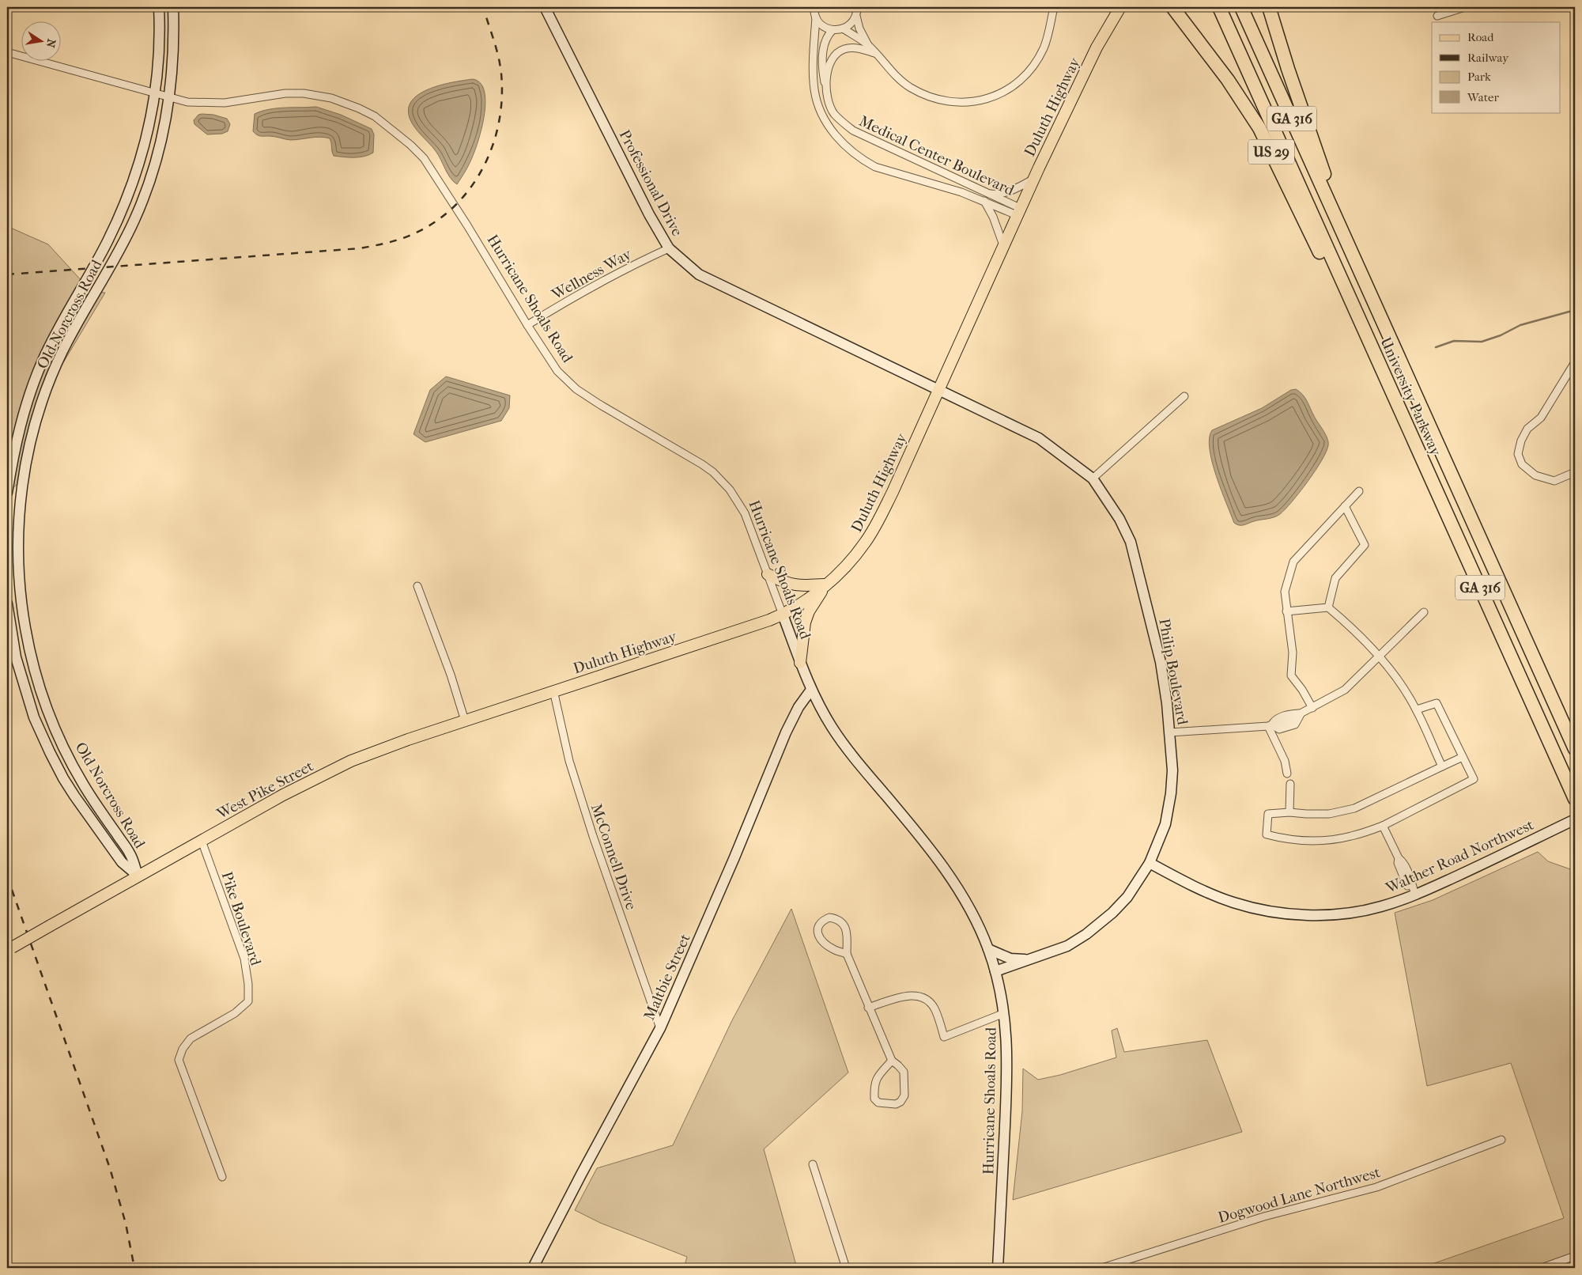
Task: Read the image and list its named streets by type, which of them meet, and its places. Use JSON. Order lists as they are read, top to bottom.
{
  "streets": {
    "highway": ["GA 316", "US 29", "University Parkway"],
    "main road": ["Duluth Highway", "West Pike Street"],
    "street": [
      "Medical Center Boulevard",
      "Professional Drive",
      "Wellness Way",
      "Hurricane Shoals Road",
      "Old Norcross Road",
      "Philip Boulevard",
      "Walther Road Northwest",
      "McConnell Drive",
      "Pike Boulevard",
      "Maltbie Street",
      "Dogwood Lane Northwest"
    ]
  },
  "crossings": [
    ["Duluth Highway", "Medical Center Boulevard"],
    ["Duluth Highway", "Professional Drive"],
    ["Duluth Highway", "Hurricane Shoals Road"],
    ["Duluth Highway", "Philip Boulevard"],
    ["Duluth Highway", "West Pike Street"],
    ["Duluth Highway", "McConnell Drive"],
    ["US 29", "University Parkway"],
    ["Professional Drive", "Wellness Way"],
    ["Professional Drive", "Philip Boulevard"],
    ["Wellness Way", "Hurricane Shoals Road"],
    ["Hurricane Shoals Road", "Old Norcross Road"],
    ["Hurricane Shoals Road", "Philip Boulevard"],
    ["Hurricane Shoals Road", "Maltbie Street"],
    ["Old Norcross Road", "West Pike Street"],
    ["Philip Boulevard", "Walther Road Northwest"],
    ["West Pike Street", "McConnell Drive"],
    ["West Pike Street", "Pike Boulevard"],
    ["McConnell Drive", "Maltbie Street"]
  ],
  "legend": [
    "Road",
    "Railway",
    "Park",
    "Water"
  ],
  "north": "right"
}
